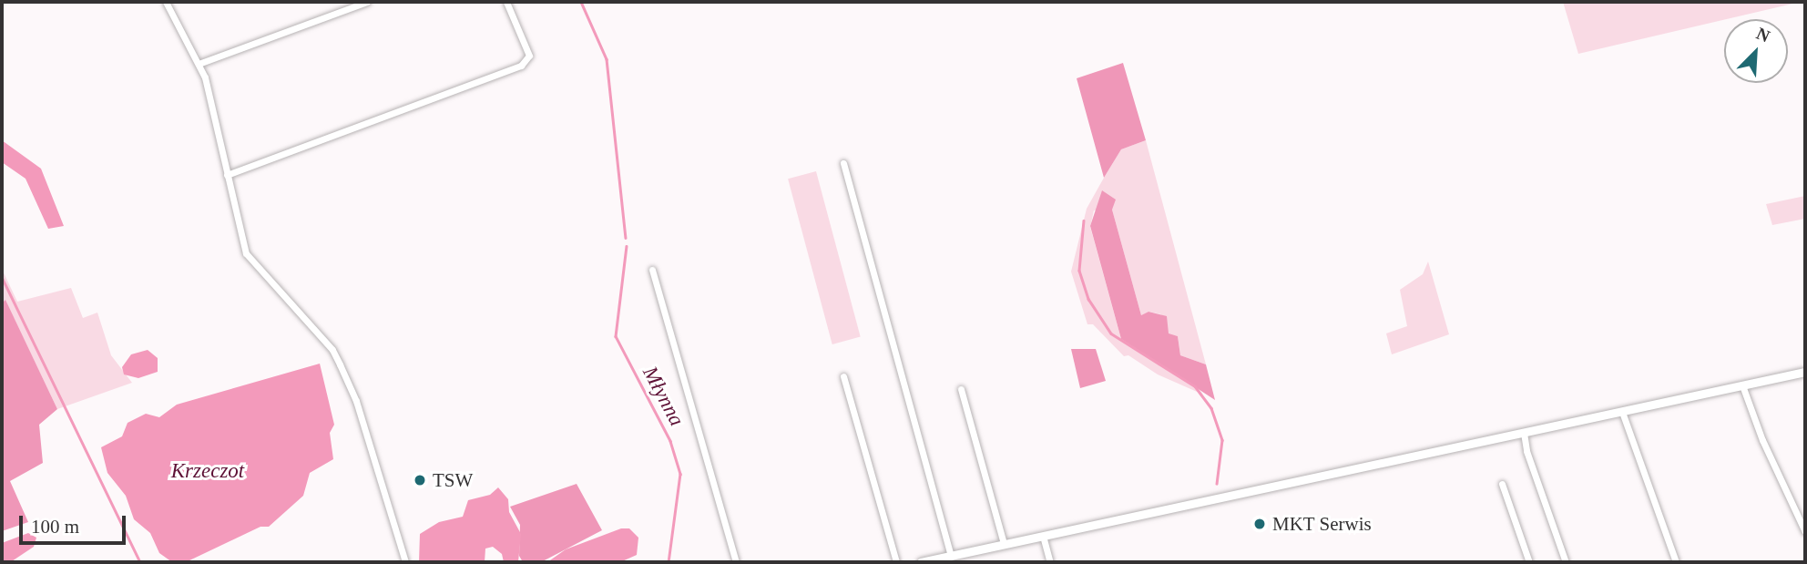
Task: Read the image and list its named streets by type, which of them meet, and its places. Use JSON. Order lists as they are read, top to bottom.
{
  "water": ["Młynna", "Krzeczot"],
  "places": ["TSW", "MKT Serwis"],
  "scale_bar": "100 m",
  "north": "top right"
}
